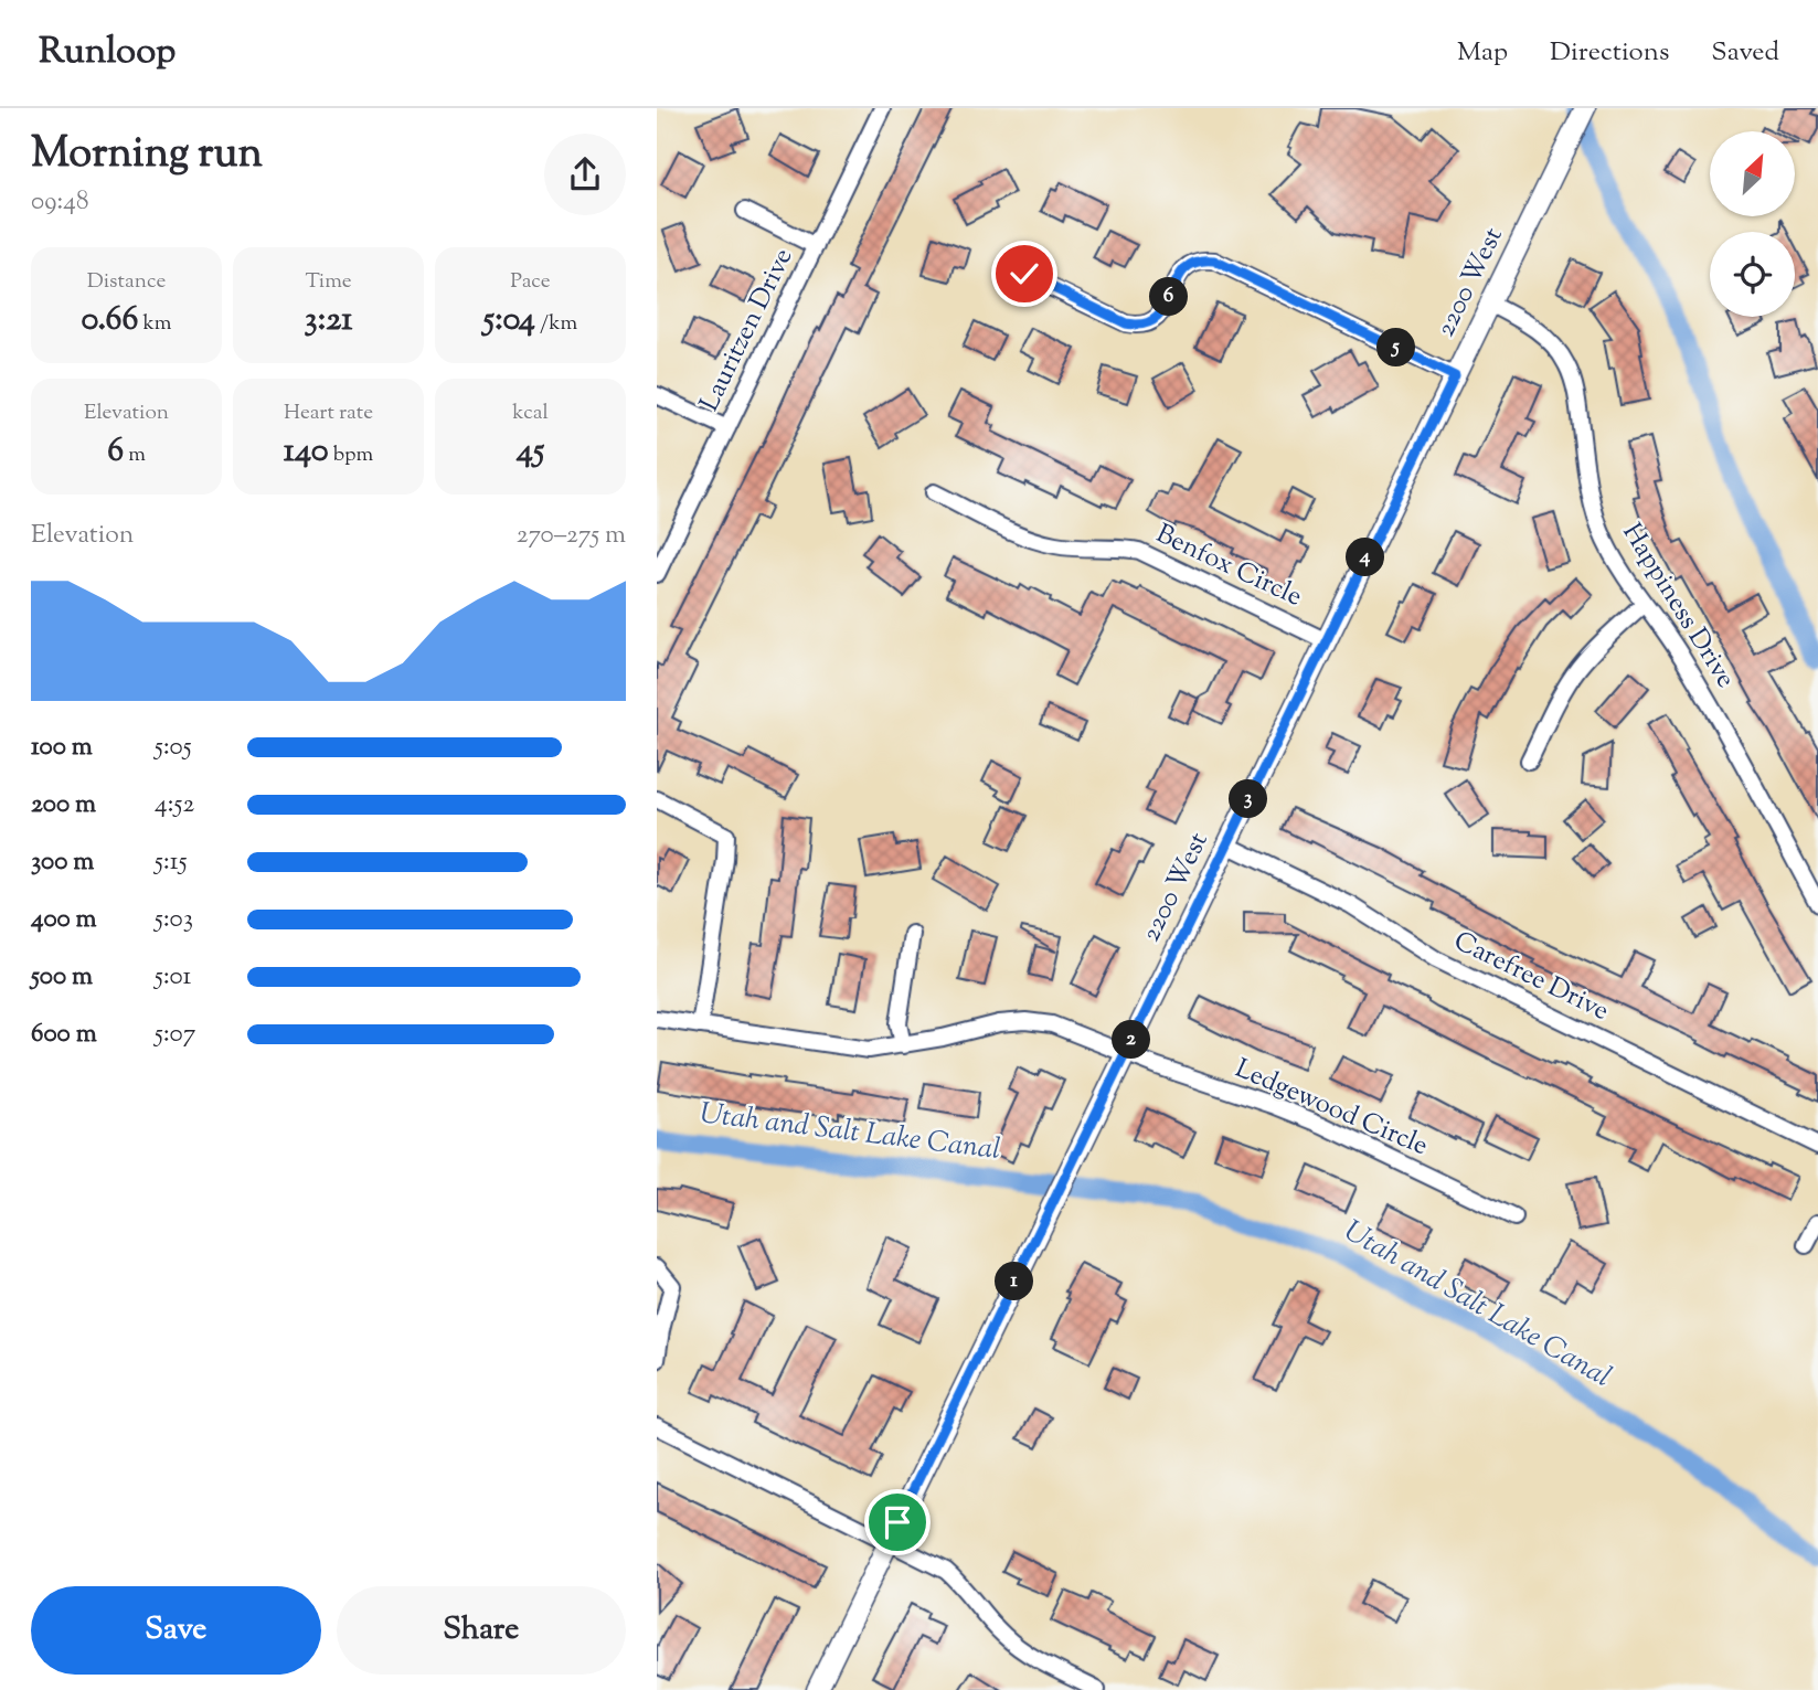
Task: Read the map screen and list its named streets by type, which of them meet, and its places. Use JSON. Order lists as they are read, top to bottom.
{
  "streets": {
    "street": [
      "2200 West",
      "Lauritzen Drive",
      "Benfox Circle",
      "Happiness Drive",
      "Carefree Drive",
      "Ledgewood Circle"
    ]
  },
  "crossings": [
    ["2200 West", "Benfox Circle"],
    ["2200 West", "Happiness Drive"],
    ["2200 West", "Carefree Drive"],
    ["2200 West", "Ledgewood Circle"]
  ],
  "water": ["Utah and Salt Lake Canal"],
  "north": "top right",
  "page": {
    "header": "Runloop",
    "nav": ["Map", "Directions", "Saved"],
    "heading": ["Morning run", "09:48"],
    "stats": [
      ["Distance", "0.66 km"],
      ["Time", "3:21"],
      ["Pace", "5:04 /km"],
      ["Elevation", "6 m"],
      ["Heart rate", "140 bpm"],
      ["kcal", "45"]
    ],
    "pins": [
      "6",
      "5",
      "4",
      "3",
      "2",
      "1"
    ],
    "chart": ["Elevation", "270–275 m"],
    "list": [
      {
        "name": "100 m",
        "note": "5:05"
      },
      {
        "name": "200 m",
        "note": "4:52"
      },
      {
        "name": "300 m",
        "note": "5:15"
      },
      {
        "name": "400 m",
        "note": "5:03"
      },
      {
        "name": "500 m",
        "note": "5:01"
      },
      {
        "name": "600 m",
        "note": "5:07"
      }
    ],
    "buttons": ["Save", "Share"]
  }
}
